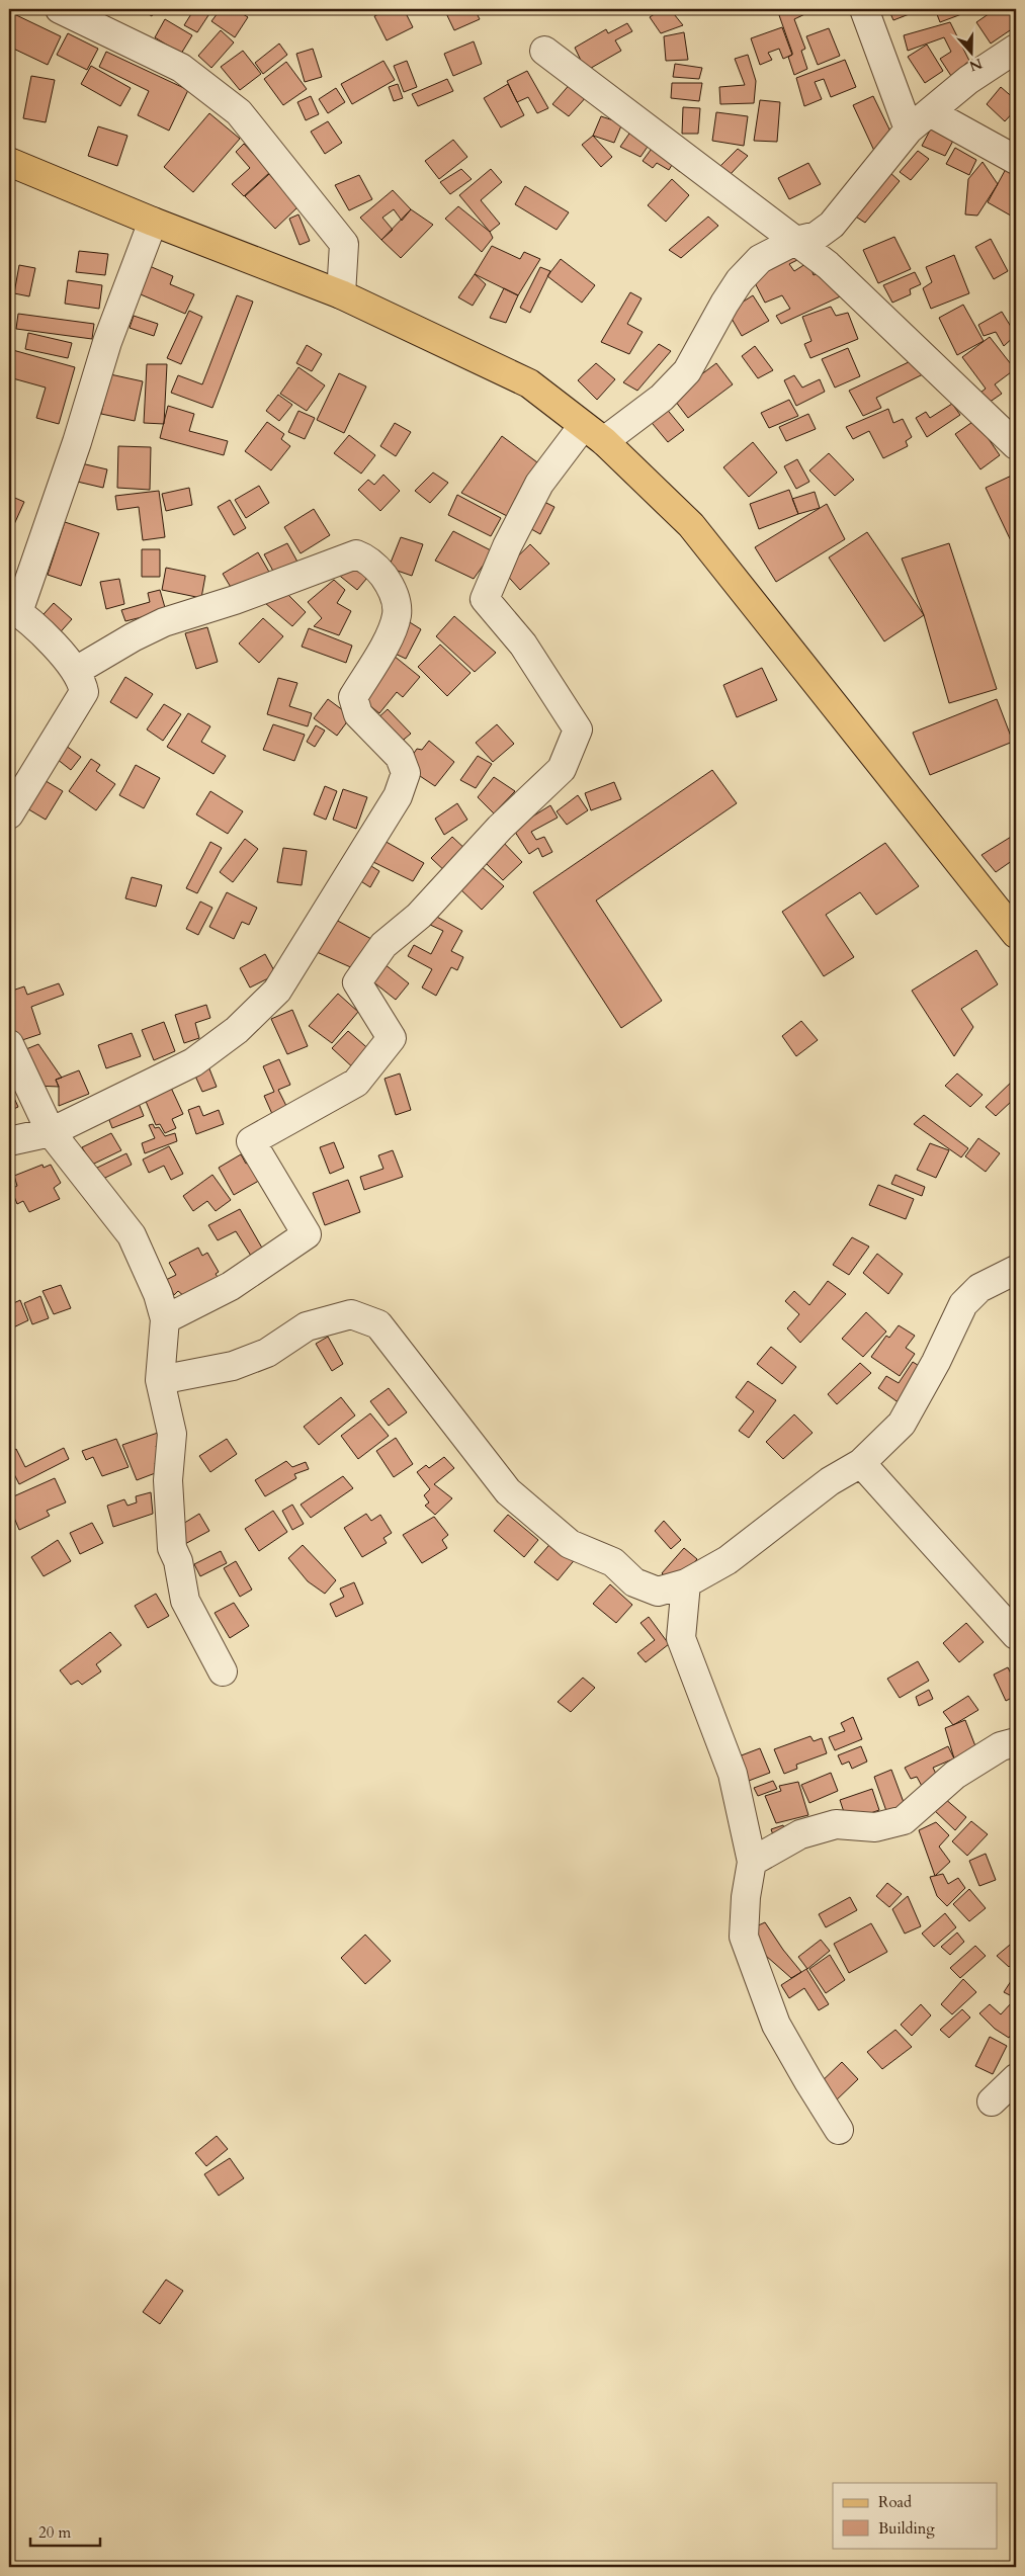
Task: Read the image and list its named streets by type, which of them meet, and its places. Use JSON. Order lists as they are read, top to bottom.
{
  "legend": ["Road", "Building"],
  "scale_bar": "20 m",
  "north": "bottom"
}
